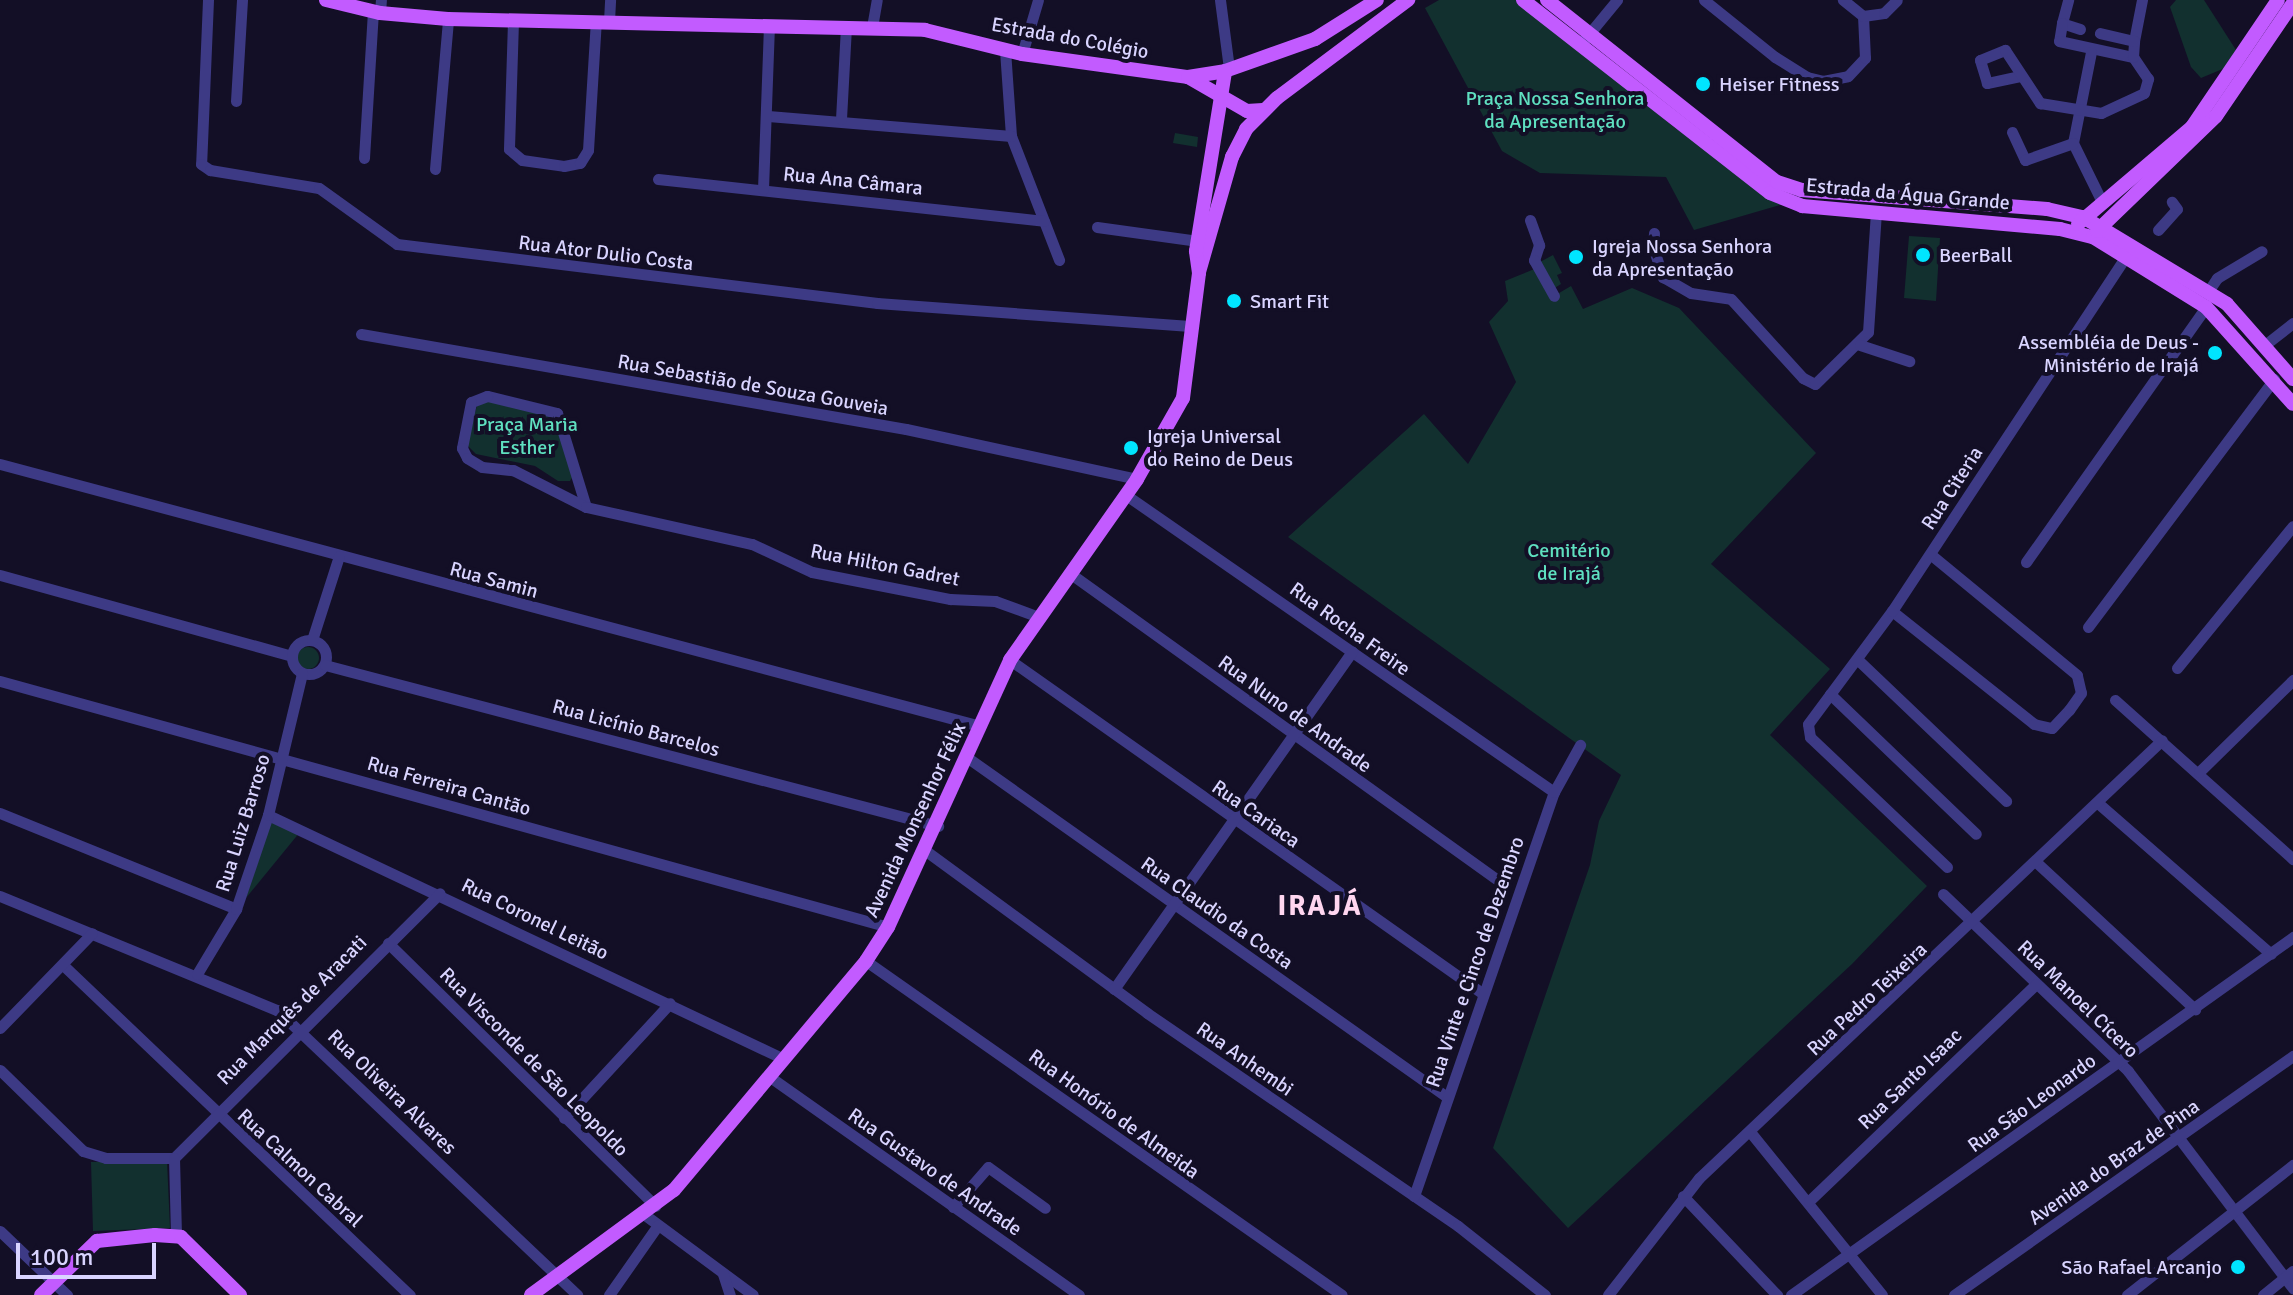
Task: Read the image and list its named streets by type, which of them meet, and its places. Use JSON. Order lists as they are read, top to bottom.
{
  "streets": {
    "main road": ["Estrada do Colégio", "Estrada da Água Grande", "Avenida Monsenhor Félix"],
    "street": [
      "Rua Ana Câmara",
      "Rua Ator Dulio Costa",
      "Rua Sebastião de Souza Gouveia",
      "Rua Citeria",
      "Rua Hilton Gadret",
      "Rua Samin",
      "Rua Rocha Freire",
      "Rua Nuno de Andrade",
      "Rua Licínio Barcelos",
      "Rua Ferreira Cantão",
      "Rua Cariaca",
      "Rua Luiz Barroso",
      "Rua Claudio da Costa",
      "Rua Coronel Leitão",
      "Rua Vinte e Cinco de Dezembro",
      "Rua Pedro Teixeira",
      "Rua Manoel Cícero",
      "Rua Marquês de Aracati",
      "Rua Anhembi",
      "Rua Visconde de São Leopoldo",
      "Rua Santo Isaac",
      "Rua Oliveira Alvares",
      "Rua São Leonardo",
      "Rua Honório de Almeida",
      "Avenida do Braz de Pina",
      "Rua Calmon Cabral",
      "Rua Gustavo de Andrade"
    ]
  },
  "crossings": [
    ["Estrada do Colégio", "Avenida Monsenhor Félix"],
    ["Estrada da Água Grande", "Rua Citeria"],
    ["Rua Ator Dulio Costa", "Avenida Monsenhor Félix"],
    ["Rua Sebastião de Souza Gouveia", "Avenida Monsenhor Félix"],
    ["Rua Hilton Gadret", "Avenida Monsenhor Félix"],
    ["Rua Samin", "Avenida Monsenhor Félix"],
    ["Rua Rocha Freire", "Avenida Monsenhor Félix"],
    ["Rua Rocha Freire", "Rua Vinte e Cinco de Dezembro"],
    ["Rua Nuno de Andrade", "Avenida Monsenhor Félix"],
    ["Rua Licínio Barcelos", "Avenida Monsenhor Félix"],
    ["Rua Licínio Barcelos", "Rua Luiz Barroso"],
    ["Rua Ferreira Cantão", "Avenida Monsenhor Félix"],
    ["Rua Ferreira Cantão", "Rua Luiz Barroso"],
    ["Rua Cariaca", "Avenida Monsenhor Félix"],
    ["Rua Cariaca", "Rua Vinte e Cinco de Dezembro"],
    ["Avenida Monsenhor Félix", "Rua Claudio da Costa"],
    ["Avenida Monsenhor Félix", "Rua Coronel Leitão"],
    ["Avenida Monsenhor Félix", "Rua Anhembi"],
    ["Avenida Monsenhor Félix", "Rua Visconde de São Leopoldo"],
    ["Avenida Monsenhor Félix", "Rua Oliveira Alvares"],
    ["Avenida Monsenhor Félix", "Rua Honório de Almeida"],
    ["Avenida Monsenhor Félix", "Rua Gustavo de Andrade"],
    ["Rua Luiz Barroso", "Rua Coronel Leitão"],
    ["Rua Luiz Barroso", "Rua Oliveira Alvares"],
    ["Rua Claudio da Costa", "Rua Vinte e Cinco de Dezembro"],
    ["Rua Coronel Leitão", "Rua Marquês de Aracati"],
    ["Rua Vinte e Cinco de Dezembro", "Rua Anhembi"],
    ["Rua Pedro Teixeira", "Rua Manoel Cícero"],
    ["Rua Manoel Cícero", "Rua Santo Isaac"],
    ["Rua Manoel Cícero", "Rua São Leonardo"],
    ["Rua Manoel Cícero", "Avenida do Braz de Pina"],
    ["Rua Marquês de Aracati", "Rua Visconde de São Leopoldo"],
    ["Rua Marquês de Aracati", "Rua Oliveira Alvares"],
    ["Rua Marquês de Aracati", "Rua Calmon Cabral"]
  ],
  "districts": ["IRAJÁ"],
  "parks": ["Praça Nossa Senhora da Apresentação", "Praça Maria Esther", "Cemitério de Irajá"],
  "places": [
    "Heiser Fitness",
    "BeerBall",
    "Igreja Nossa Senhora da Apresentação",
    "Smart Fit",
    "Assembléia de Deus - Ministério de Irajá",
    "Igreja Universal do Reino de Deus",
    "São Rafael Arcanjo"
  ],
  "scale_bar": "100 m"
}
